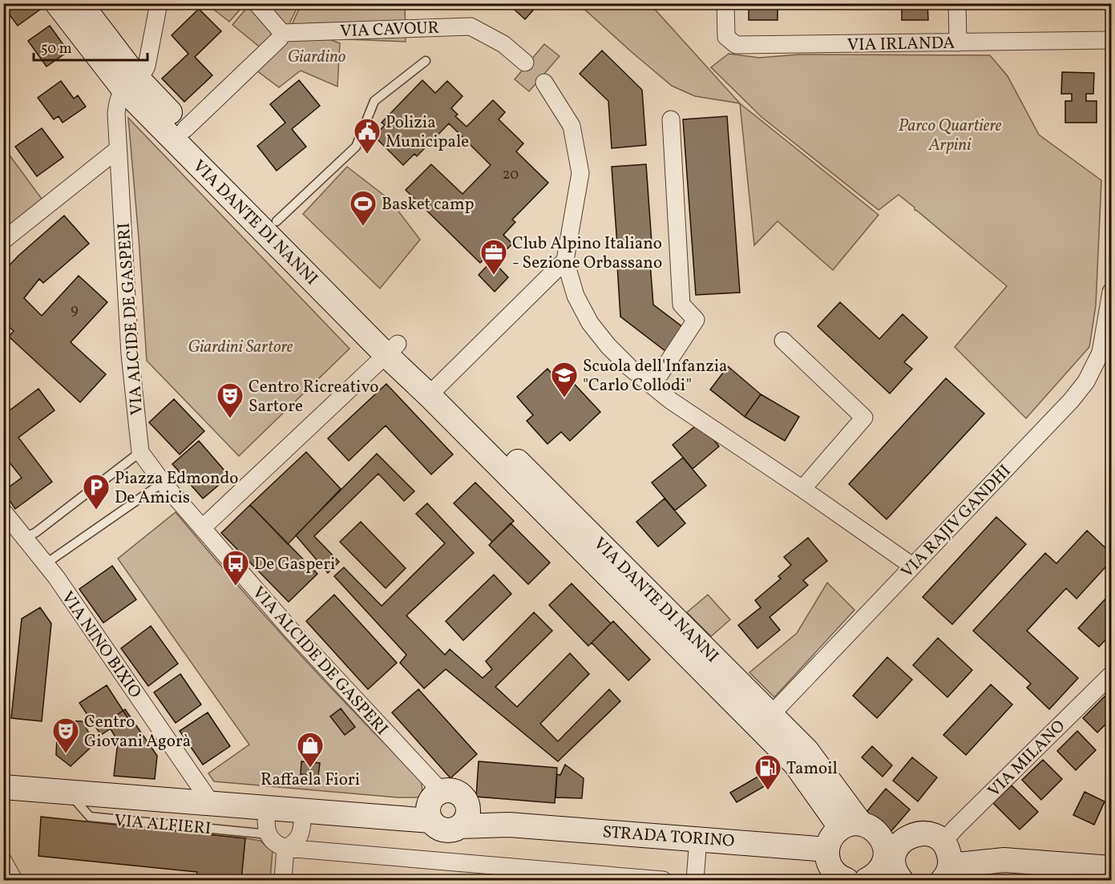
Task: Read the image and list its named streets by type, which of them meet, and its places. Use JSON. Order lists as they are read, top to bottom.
{
  "streets": {
    "street": [
      "VIA CAVOUR",
      "VIA IRLANDA",
      "VIA DANTE DI NANNI",
      "VIA ALCIDE DE GASPERI",
      "VIA RAJIV GANDHI",
      "VIA NINO BIXIO",
      "VIA MILANO",
      "VIA ALFIERI",
      "STRADA TORINO"
    ]
  },
  "crossings": [
    ["VIA DANTE DI NANNI", "VIA ALCIDE DE GASPERI"],
    ["VIA DANTE DI NANNI", "VIA RAJIV GANDHI"],
    ["VIA ALCIDE DE GASPERI", "VIA ALFIERI"],
    ["VIA ALCIDE DE GASPERI", "STRADA TORINO"],
    ["VIA NINO BIXIO", "VIA ALFIERI"],
    ["VIA ALFIERI", "STRADA TORINO"]
  ],
  "parks": ["Giardino", "Parco Quartiere Arpini", "Giardini Sartore"],
  "places": {
    "public building": ["Polizia Municipale"],
    "sports": ["Basket camp"],
    "office": ["Club Alpino Italiano - Sezione Orbassano"],
    "school or university": ["Scuola dell'Infanzia \"Carlo Collodi\""],
    "theatre": ["Centro Ricreativo Sartore", "Centro Giovani Agorà"],
    "parking": ["Piazza Edmondo De Amicis"],
    "bus stop": ["De Gasperi"],
    "shop": ["Raffaela Fiori"],
    "fuel station": ["Tamoil"]
  },
  "house_numbers": ["20", "9"],
  "scale_bar": "50 m"
}
